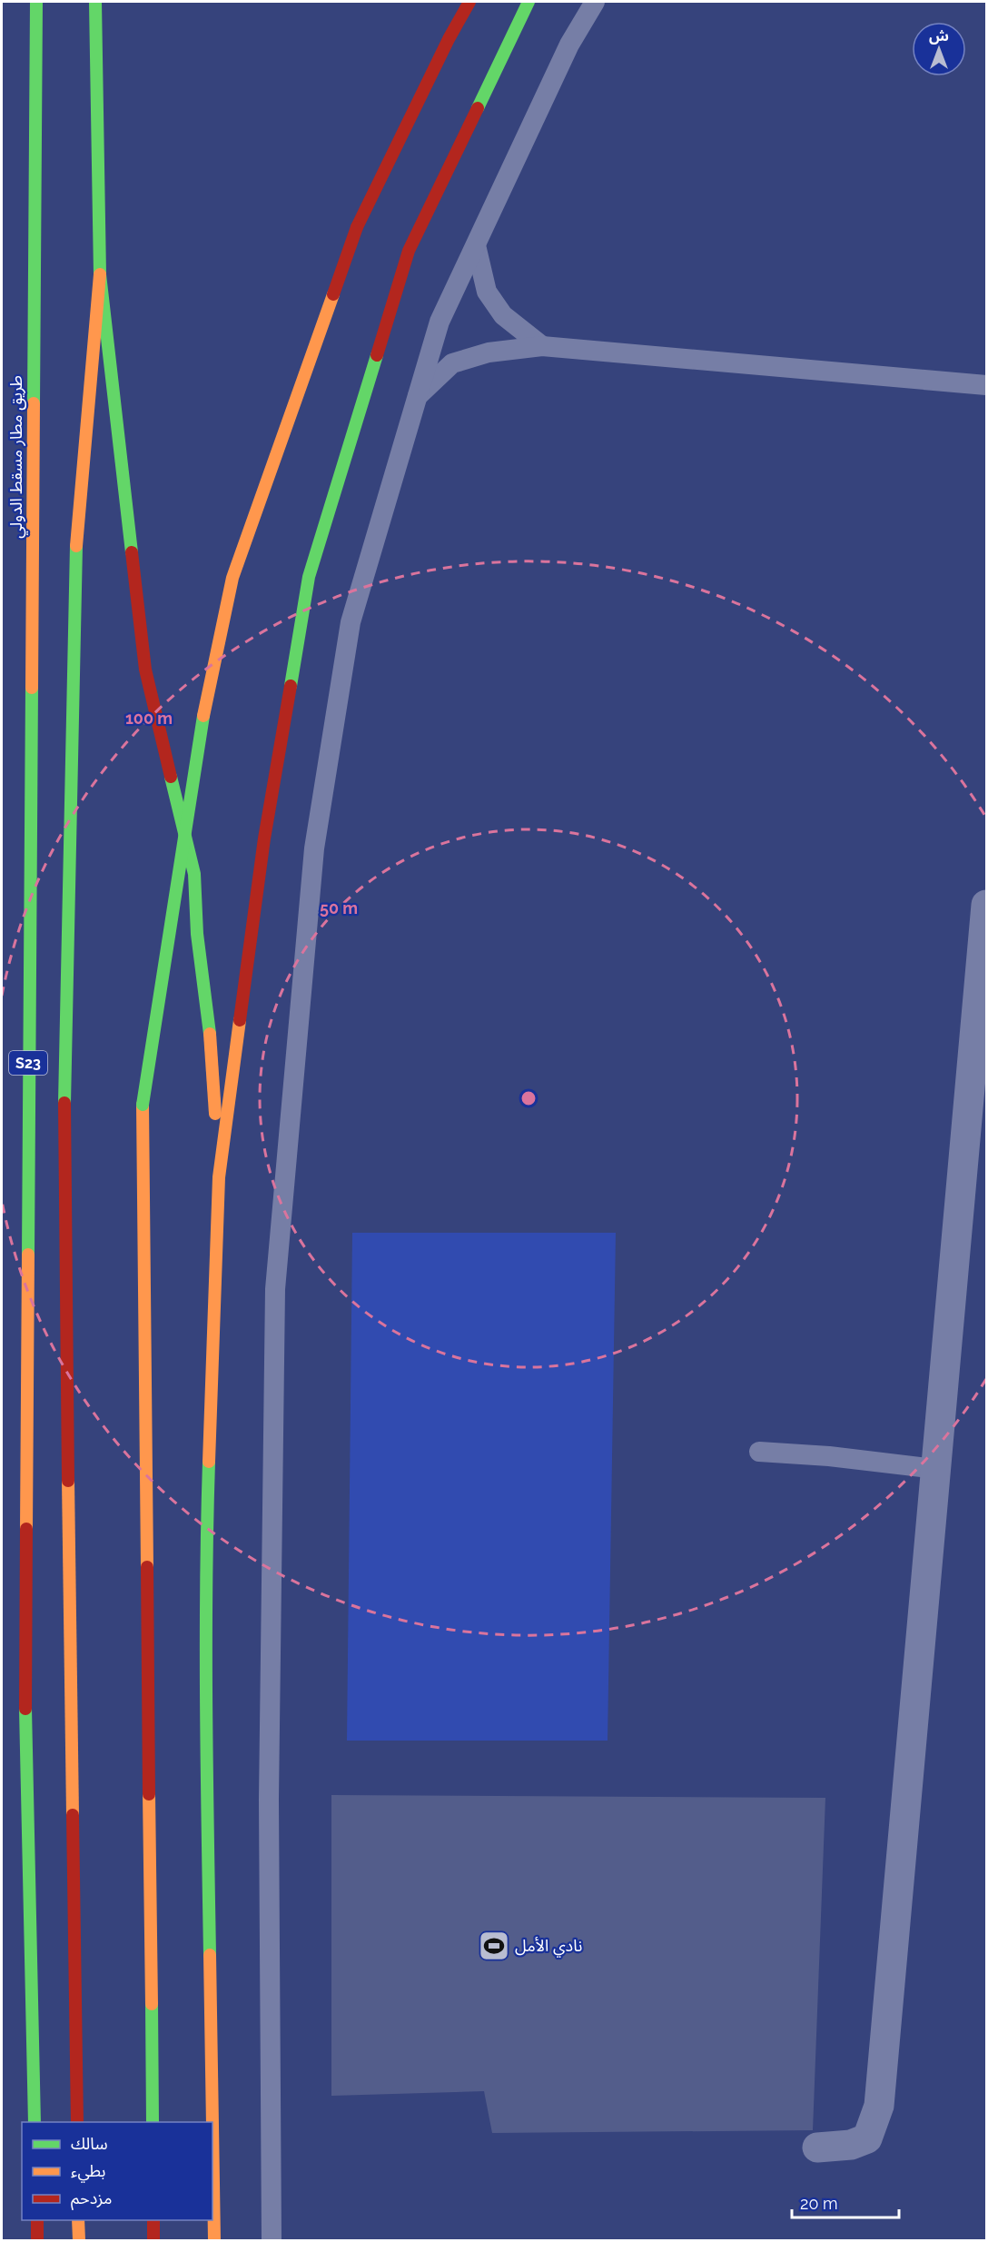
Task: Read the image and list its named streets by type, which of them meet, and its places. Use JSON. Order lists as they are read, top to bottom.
{
  "streets": {
    "main road": ["طريق مطار مسقط الدولي", "S23"]
  },
  "places": {
    "sports": ["نادي الأمل"]
  },
  "legend": ["سالك", "بطيء", "مزدحم"],
  "scale_bar": "20 m",
  "north": "top",
  "rings": ["100 m", "50 m"]
}
